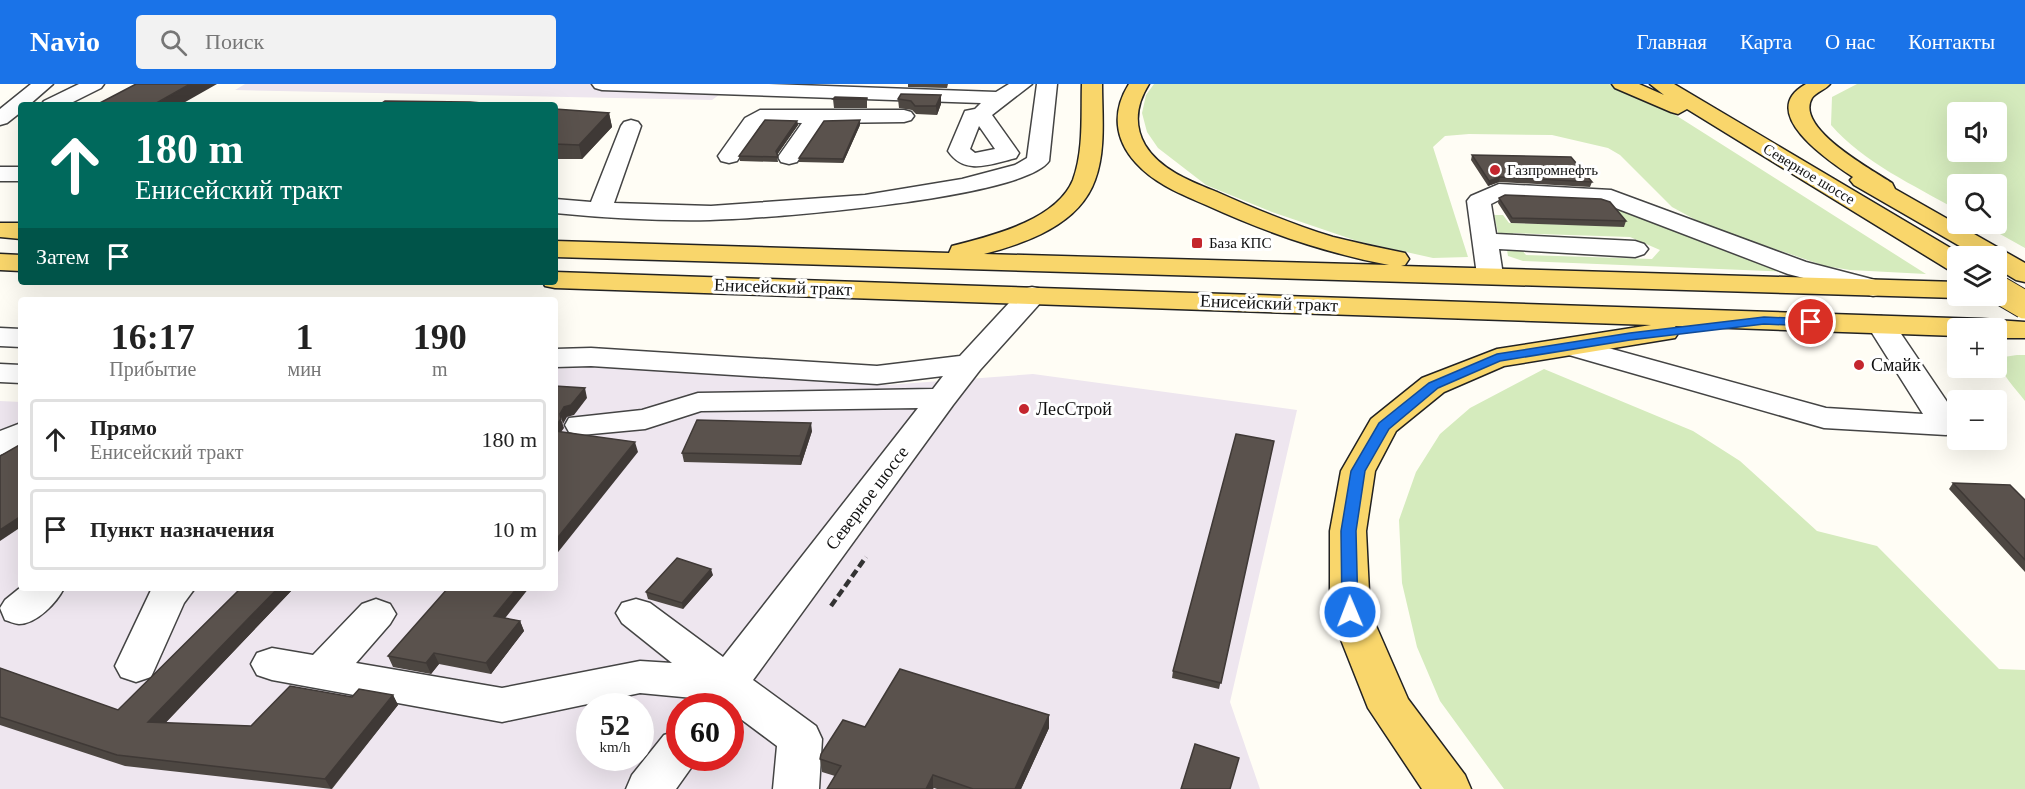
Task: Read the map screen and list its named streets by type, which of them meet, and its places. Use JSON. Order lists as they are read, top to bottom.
{
  "streets": {
    "main road": ["Северное шоссе", "Енисейский тракт"]
  },
  "crossings": [
    ["Северное шоссе", "Енисейский тракт"]
  ],
  "places": {
    "other": ["Газпромнефть", "Смайк", "ЛесСтрой"],
    "transit": ["База КПС"]
  },
  "page": {
    "header": "Navio",
    "search": "Поиск",
    "nav": [
      "Главная",
      "Карта",
      "О нас",
      "Контакты"
    ],
    "map_buttons": ["+", "−"],
    "turn": ["180 m", "Енисейский тракт"],
    "then": "Затем",
    "eta": [
      "16:17",
      "Прибытие",
      "1",
      "мин",
      "190",
      "m"
    ],
    "list": [
      {
        "name": "Прямо",
        "note": "Енисейский тракт",
        "value": "180 m"
      },
      {
        "name": "Пункт назначения",
        "value": "10 m"
      }
    ],
    "speed": "52 km/h",
    "limit": "60"
  }
}
